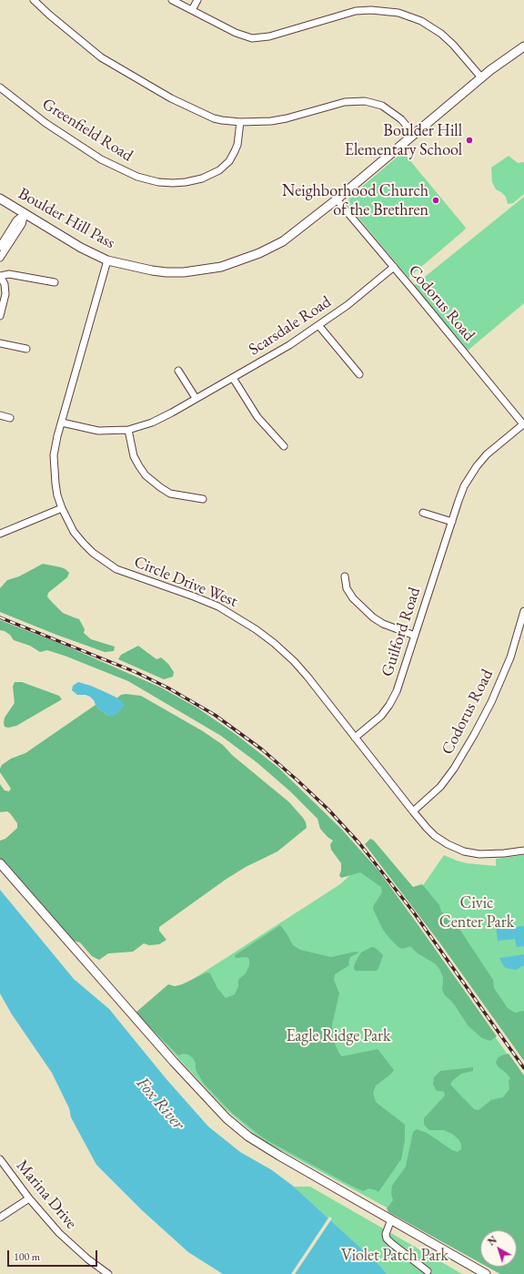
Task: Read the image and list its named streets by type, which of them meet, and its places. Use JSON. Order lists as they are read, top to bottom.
{
  "streets": {
    "street": [
      "Greenfield Road",
      "Boulder Hill Pass",
      "Codorus Road",
      "Scarsdale Road",
      "Circle Drive West",
      "Guilford Road",
      "Marina Drive"
    ]
  },
  "crossings": [
    ["Boulder Hill Pass", "Codorus Road"],
    ["Boulder Hill Pass", "Circle Drive West"],
    ["Codorus Road", "Scarsdale Road"],
    ["Codorus Road", "Circle Drive West"],
    ["Codorus Road", "Guilford Road"],
    ["Scarsdale Road", "Circle Drive West"],
    ["Circle Drive West", "Guilford Road"]
  ],
  "water": ["Fox River"],
  "parks": ["Civic Center Park", "Eagle Ridge Park", "Violet Patch Park"],
  "places": ["Boulder Hill Elementary School", "Neighborhood Church of the Brethren"],
  "scale_bar": "100 m",
  "north": "top left"
}
